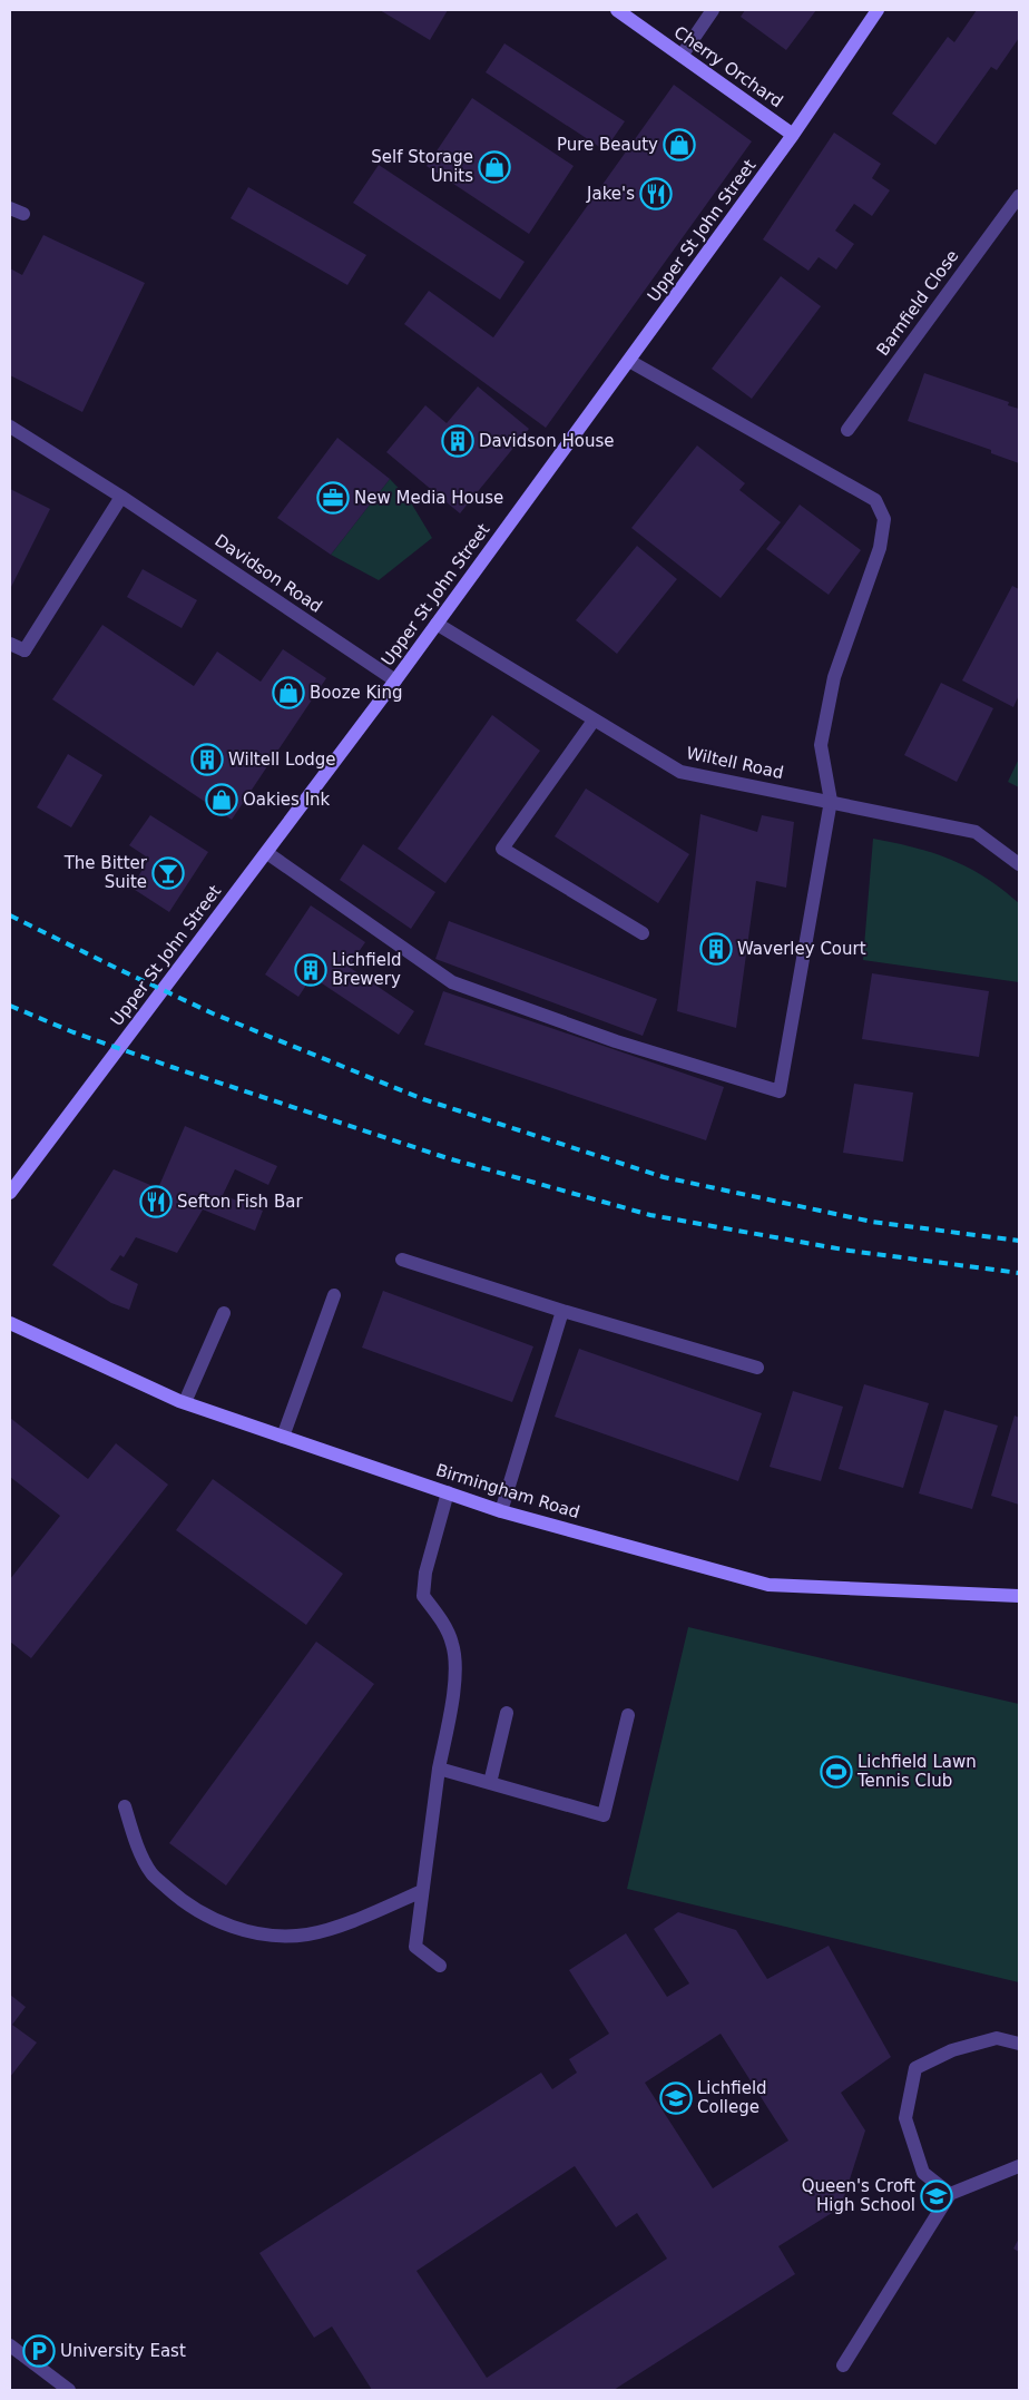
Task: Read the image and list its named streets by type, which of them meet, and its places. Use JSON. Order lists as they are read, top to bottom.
{
  "streets": {
    "street": [
      "Cherry Orchard",
      "Upper St John Street",
      "Barnfield Close",
      "Davidson Road",
      "Wiltell Road",
      "Birmingham Road"
    ]
  },
  "crossings": [
    ["Cherry Orchard", "Upper St John Street"],
    ["Upper St John Street", "Davidson Road"],
    ["Upper St John Street", "Wiltell Road"]
  ],
  "places": {
    "shop": [
      "Pure Beauty",
      "Self Storage Units",
      "Booze King",
      "Oakies Ink"
    ],
    "restaurant": ["Jake's", "Sefton Fish Bar"],
    "building": [
      "Davidson House",
      "Wiltell Lodge",
      "Waverley Court",
      "Lichfield Brewery"
    ],
    "office": ["New Media House"],
    "bar": ["The Bitter Suite"],
    "sports": ["Lichfield Lawn Tennis Club"],
    "school or university": ["Lichfield College", "Queen's Croft High School"],
    "parking": ["University East"]
  }
}
